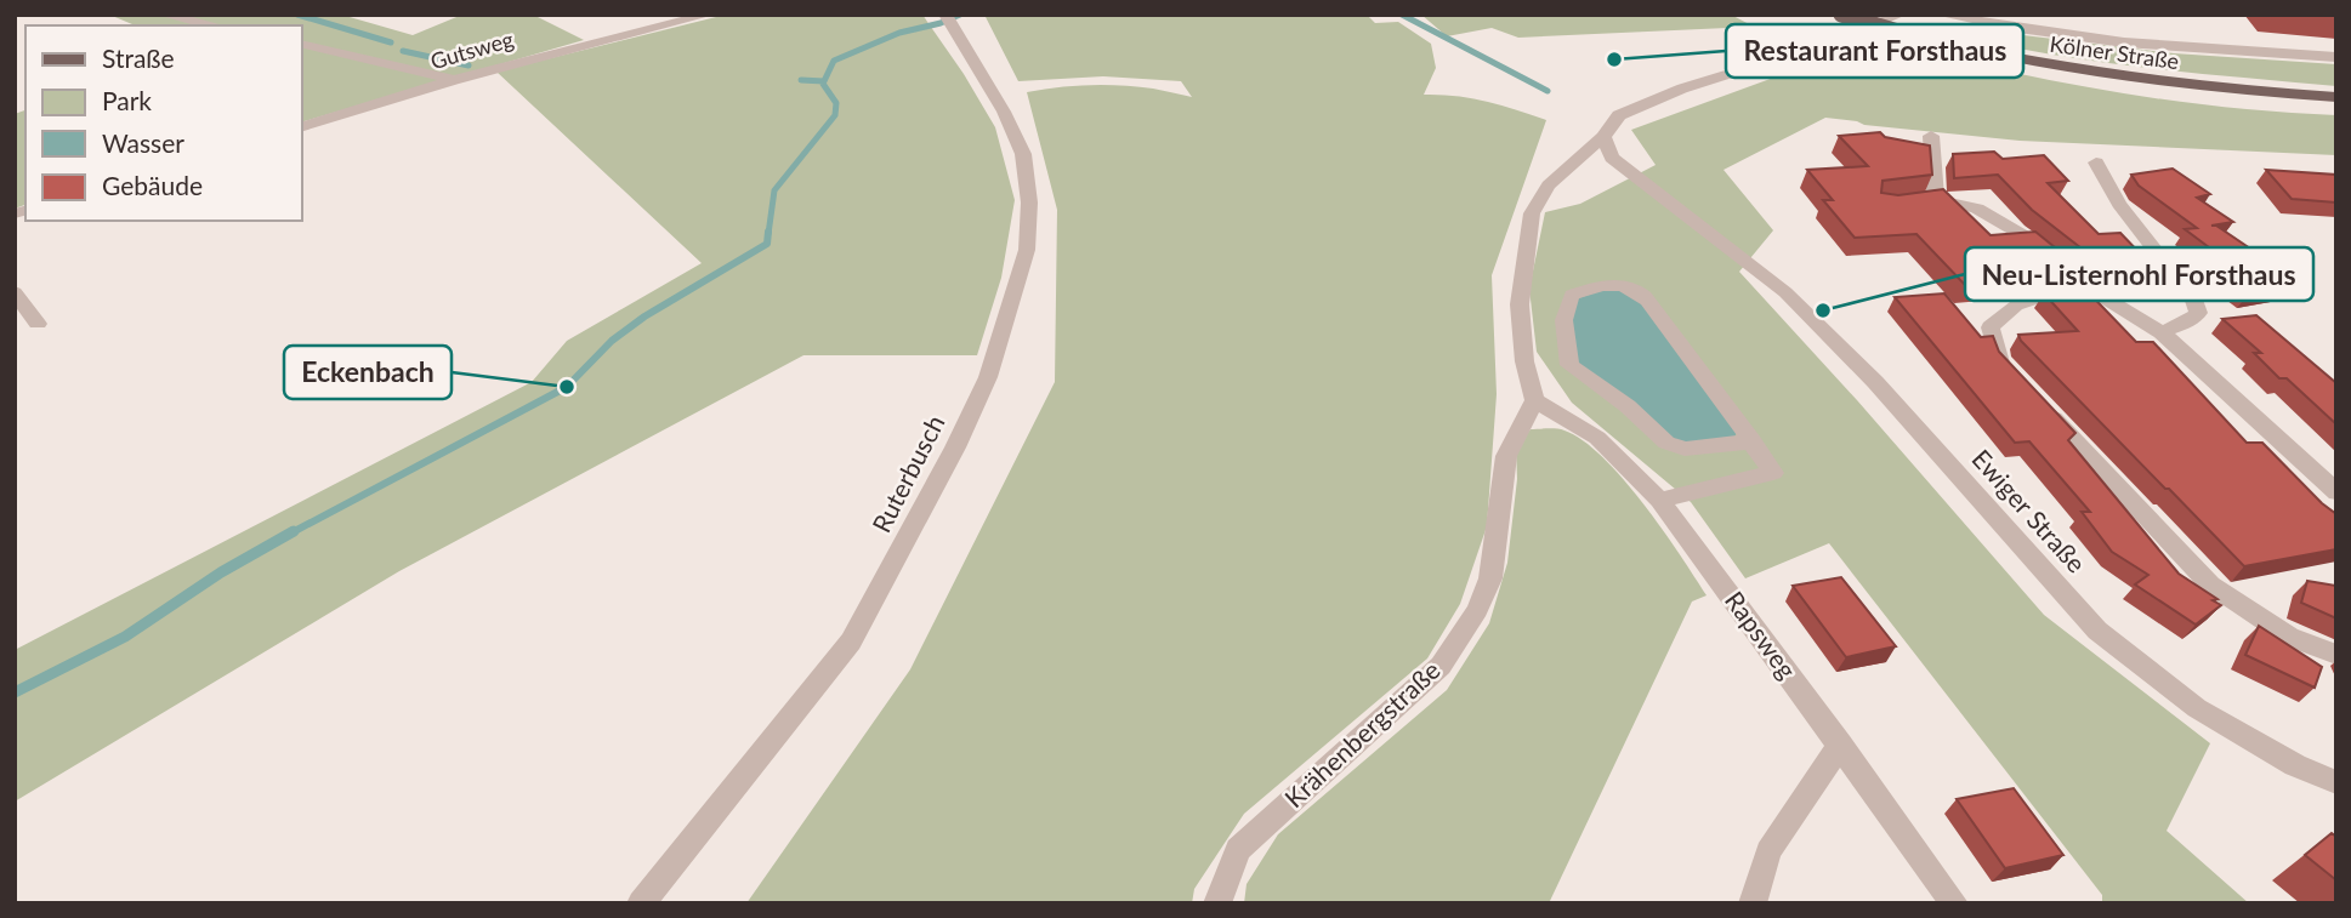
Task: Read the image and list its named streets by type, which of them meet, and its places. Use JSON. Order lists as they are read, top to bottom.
{
  "streets": {
    "main road": ["Kölner Straße"],
    "street": [
      "Gutsweg",
      "Ruterbusch",
      "Ewiger Straße",
      "Rapsweg",
      "Krähenbergstraße"
    ]
  },
  "crossings": [
    ["Rapsweg", "Krähenbergstraße"]
  ],
  "places": ["Restaurant Forsthaus", "Neu-Listernohl Forsthaus", "Eckenbach"],
  "legend": [
    "Straße",
    "Park",
    "Wasser",
    "Gebäude"
  ]
}
